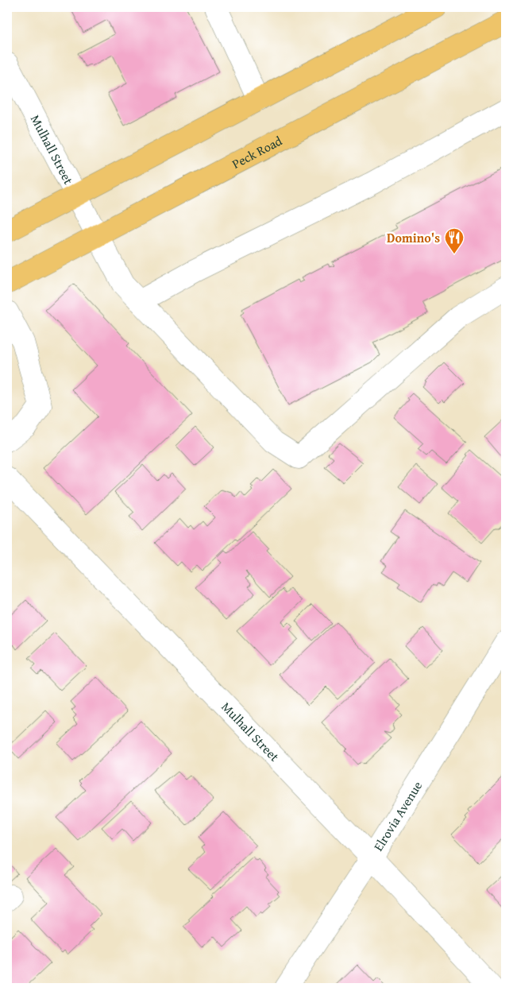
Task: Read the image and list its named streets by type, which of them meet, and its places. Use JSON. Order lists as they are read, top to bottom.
{
  "streets": {
    "main road": ["Peck Road"],
    "street": ["Mulhall Street", "Elrovia Avenue"]
  },
  "crossings": [
    ["Mulhall Street", "Peck Road"],
    ["Mulhall Street", "Elrovia Avenue"]
  ],
  "places": {
    "restaurant": ["Domino's"]
  }
}
